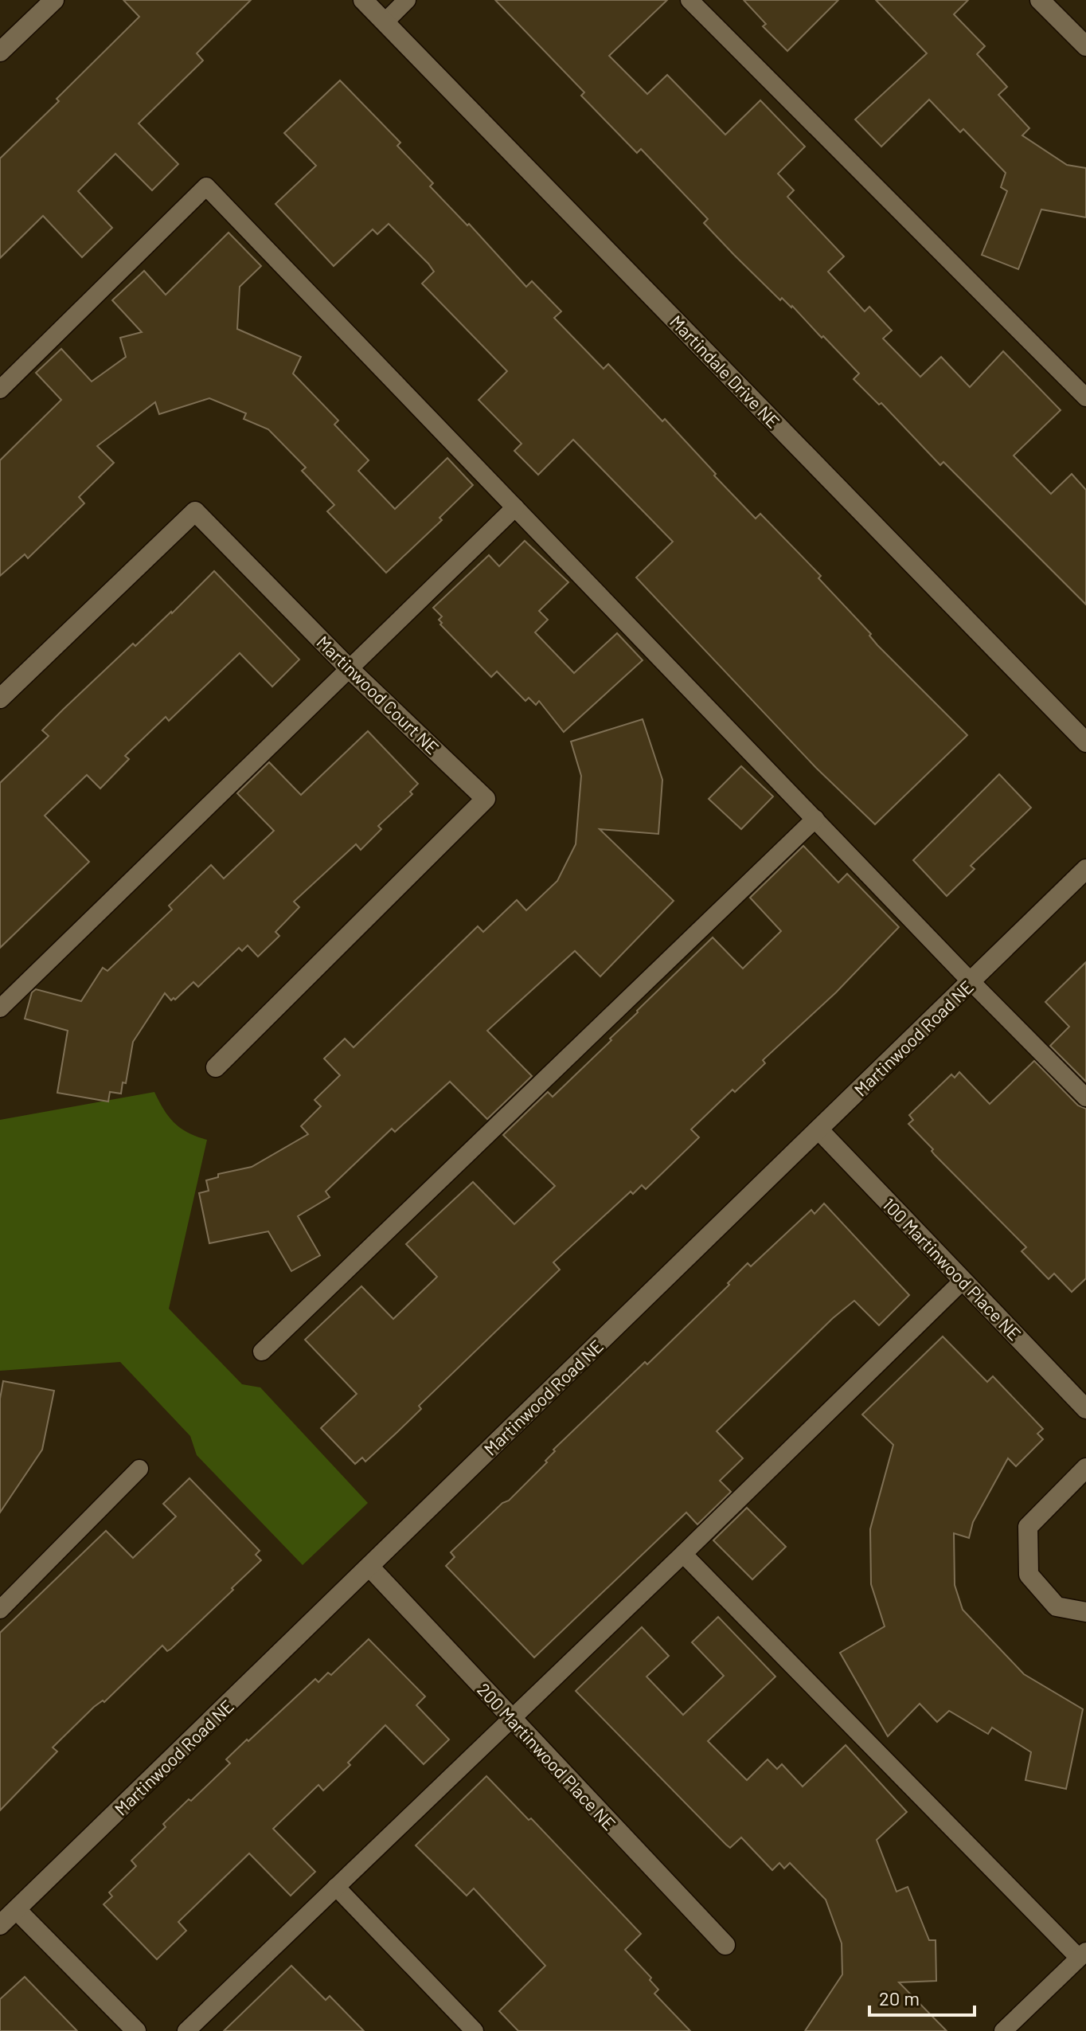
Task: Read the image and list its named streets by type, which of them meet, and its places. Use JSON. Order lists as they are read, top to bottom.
{
  "streets": {
    "street": [
      "Martindale Drive NE",
      "Martinwood Court NE",
      "Martinwood Road NE",
      "100 Martinwood Place NE",
      "200 Martinwood Place NE"
    ]
  },
  "crossings": [
    ["Martinwood Road NE", "100 Martinwood Place NE"],
    ["Martinwood Road NE", "200 Martinwood Place NE"]
  ],
  "scale_bar": "20 m"
}
